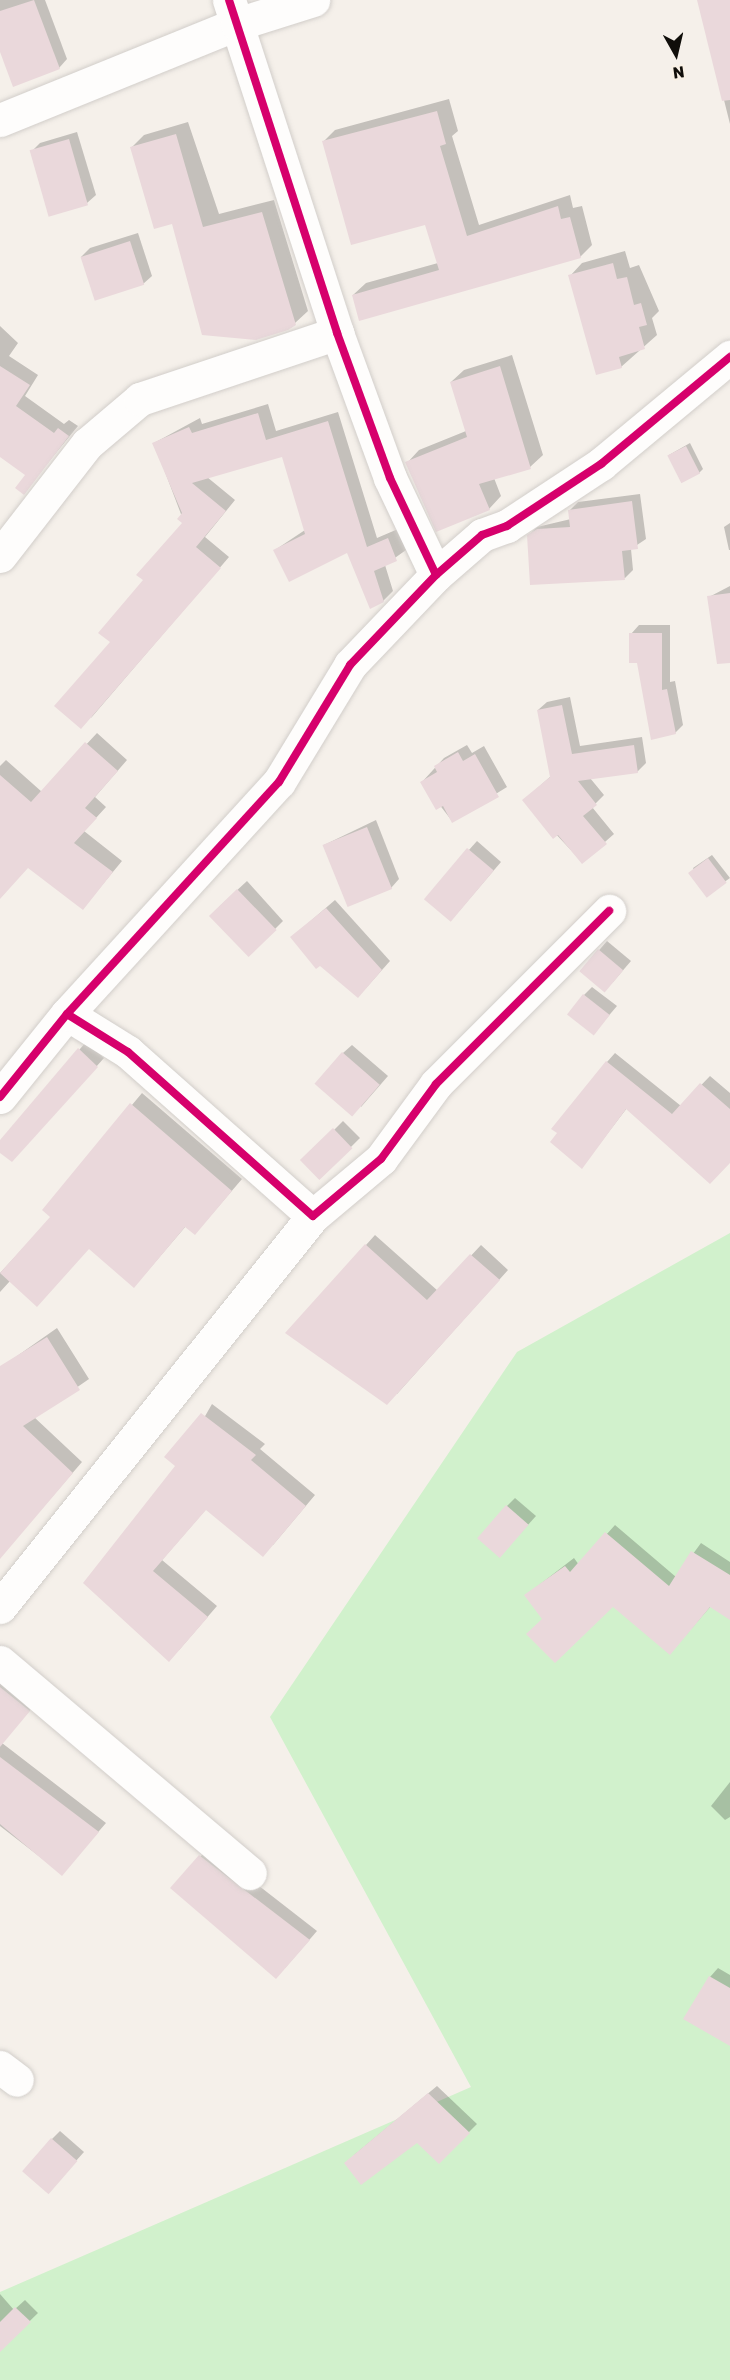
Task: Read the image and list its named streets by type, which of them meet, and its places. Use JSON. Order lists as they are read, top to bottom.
{
  "north": "bottom"
}
